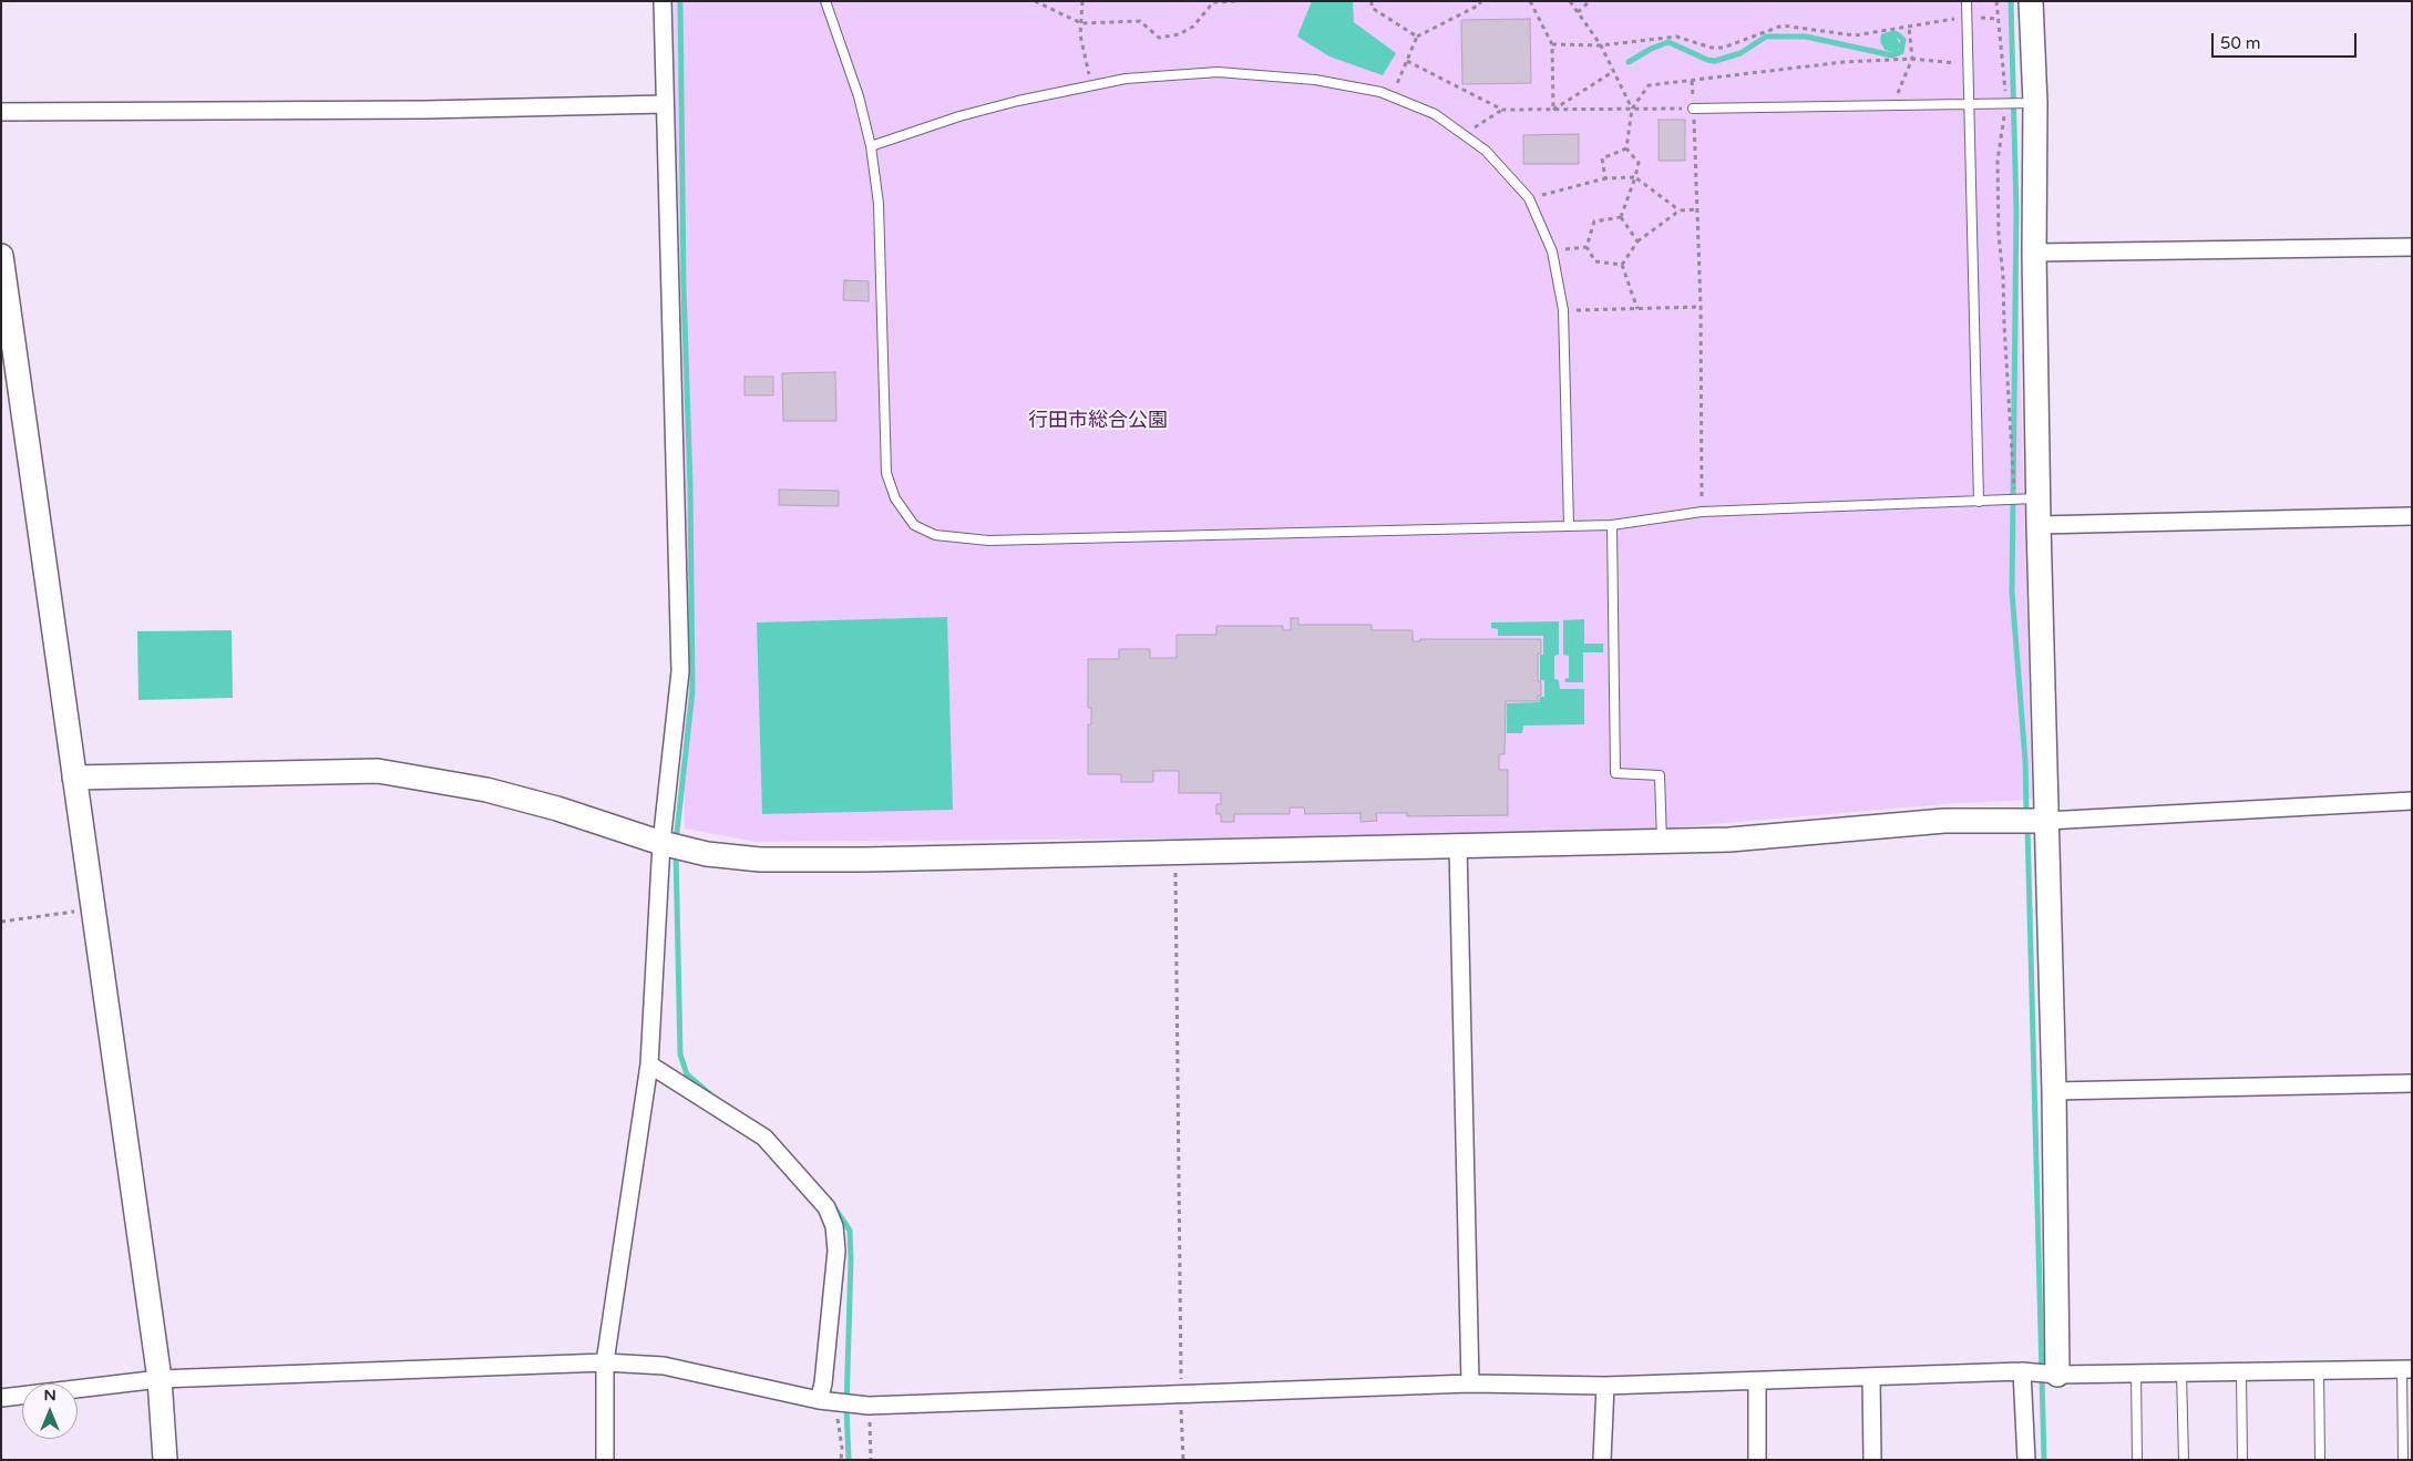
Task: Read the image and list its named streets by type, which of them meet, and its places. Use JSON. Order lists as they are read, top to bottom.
{
  "parks": ["行田市総合公園"],
  "scale_bar": "50 m",
  "north": "top"
}
